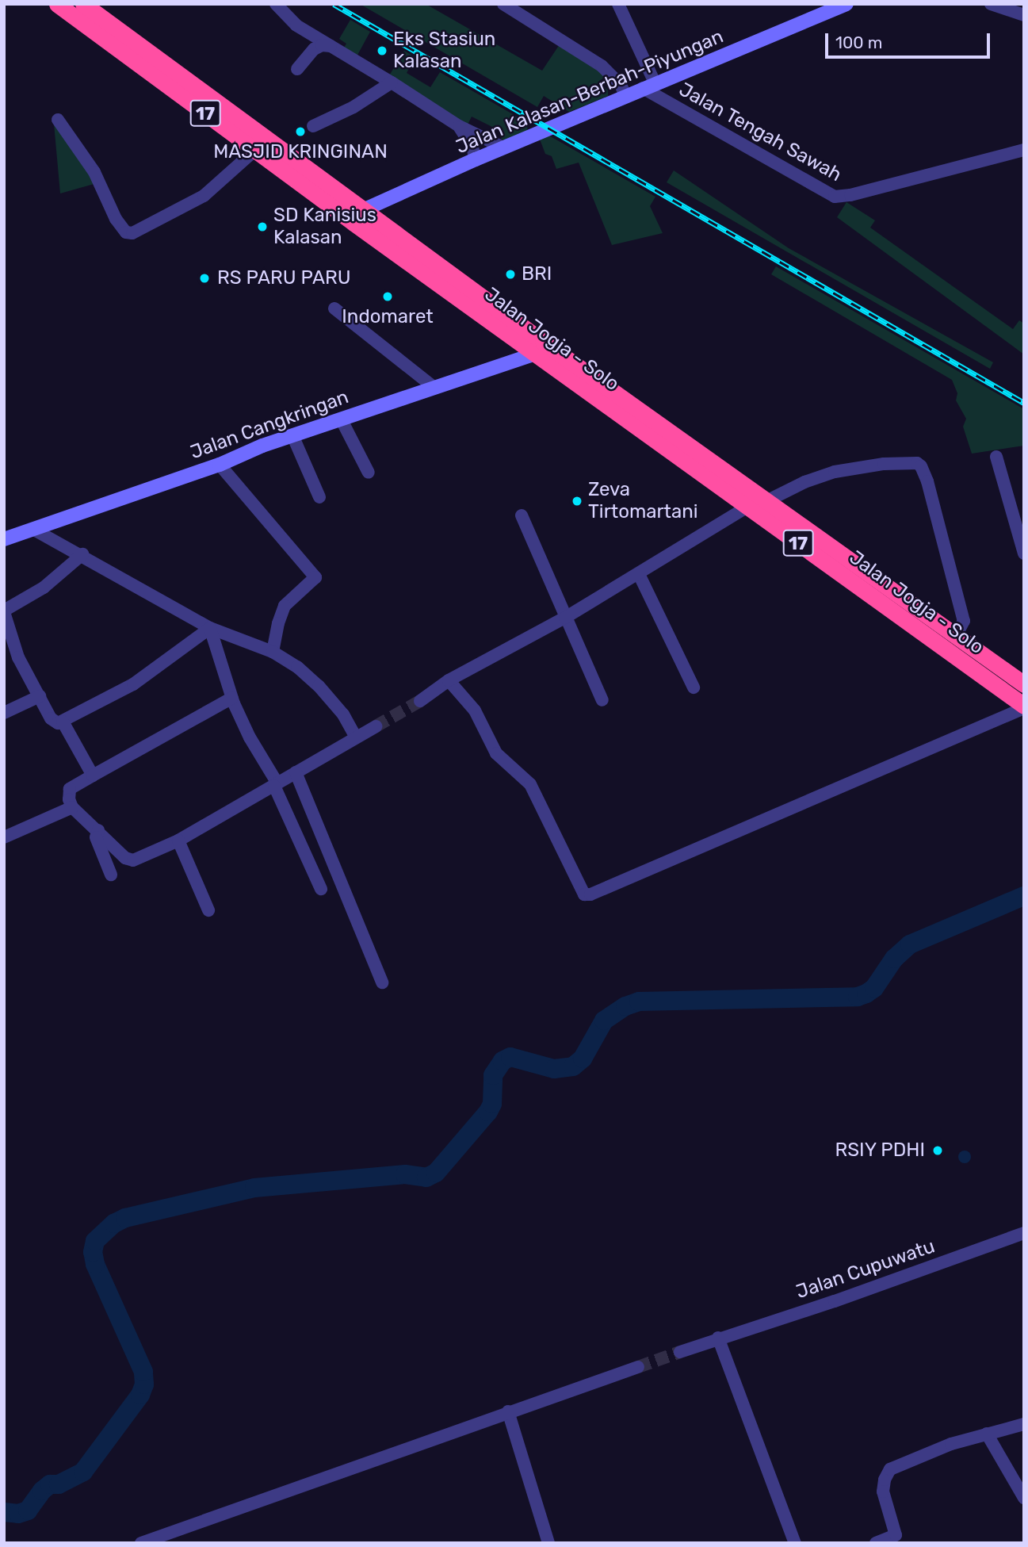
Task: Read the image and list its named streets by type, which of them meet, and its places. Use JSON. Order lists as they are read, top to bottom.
{
  "streets": {
    "highway": ["17", "Jalan Jogja - Solo"],
    "main road": ["Jalan Kalasan-Berbah-Piyungan", "Jalan Cangkringan"],
    "street": ["Jalan Tengah Sawah", "Jalan Cupuwatu"]
  },
  "crossings": [
    ["Jalan Kalasan-Berbah-Piyungan", "Jalan Tengah Sawah"],
    ["Jalan Kalasan-Berbah-Piyungan", "Jalan Jogja - Solo"],
    ["Jalan Jogja - Solo", "Jalan Cangkringan"]
  ],
  "places": [
    "Eks Stasiun Kalasan",
    "MASJID KRINGINAN",
    "SD Kanisius Kalasan",
    "BRI",
    "RS PARU PARU",
    "Indomaret",
    "Zeva Tirtomartani",
    "RSIY PDHI"
  ],
  "scale_bar": "100 m"
}
